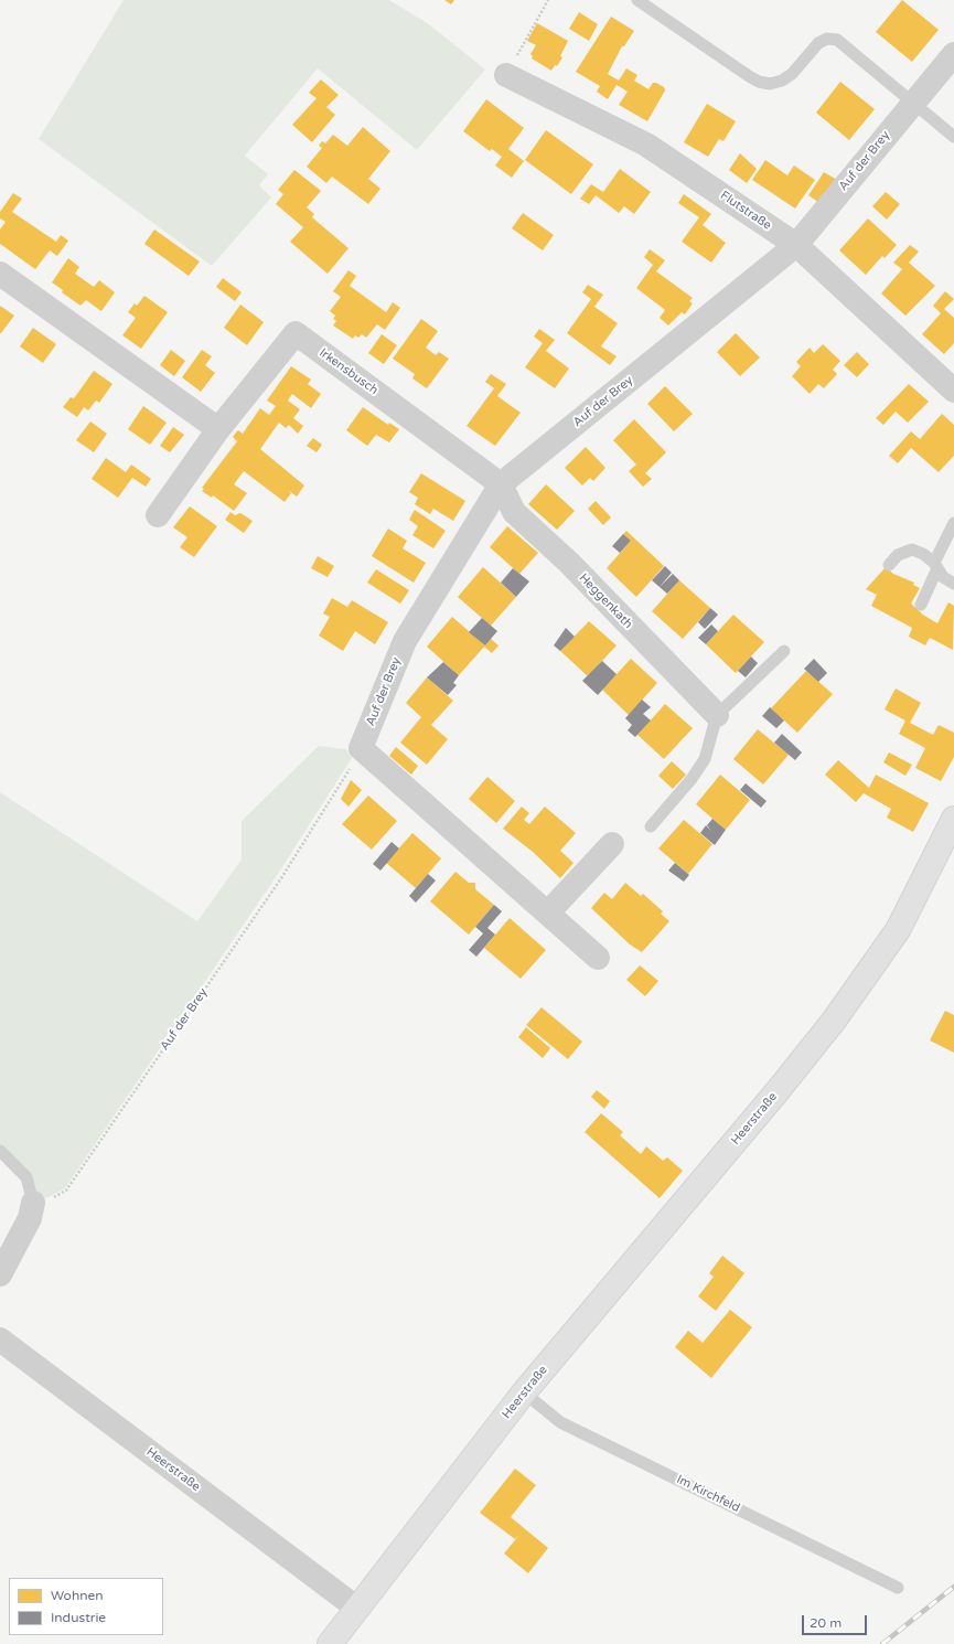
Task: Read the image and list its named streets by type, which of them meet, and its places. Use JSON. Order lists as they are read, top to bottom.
{
  "streets": {
    "main road": ["Heerstraße"],
    "street": [
      "Auf der Brey",
      "Flutstraße",
      "Irkensbusch",
      "Heggenkath"
    ],
    "lane": ["Im Kirchfeld"]
  },
  "crossings": [
    ["Auf der Brey", "Flutstraße"],
    ["Auf der Brey", "Irkensbusch"],
    ["Auf der Brey", "Heggenkath"],
    ["Irkensbusch", "Heggenkath"],
    ["Heerstraße", "Im Kirchfeld"]
  ],
  "legend": ["Wohnen", "Industrie"],
  "scale_bar": "20 m"
}
